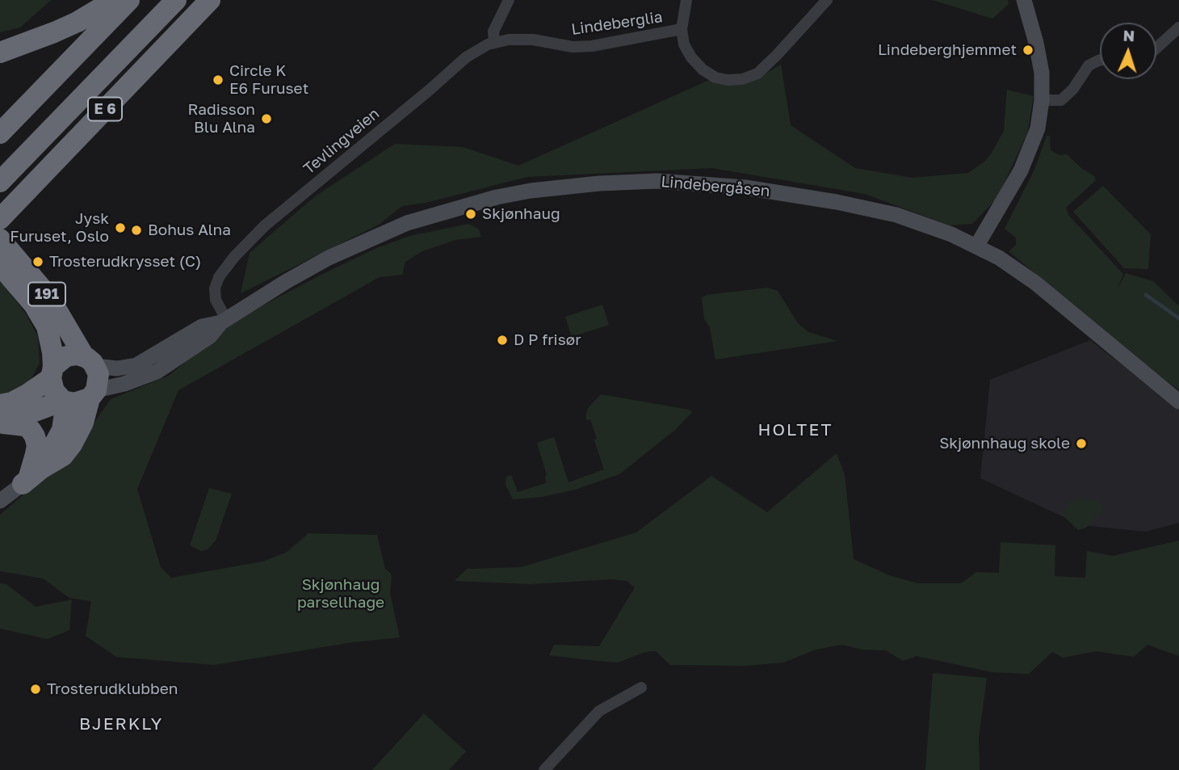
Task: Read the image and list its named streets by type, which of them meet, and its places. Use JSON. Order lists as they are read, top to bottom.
{
  "streets": {
    "highway": ["E 6", "191"],
    "street": ["Lindeberglia", "Tevlingveien", "Lindebergåsen"]
  },
  "crossings": [
    ["Lindeberglia", "Tevlingveien"],
    ["Tevlingveien", "Lindebergåsen"],
    ["Lindebergåsen", "191"]
  ],
  "districts": ["HOLTET", "BJERKLY"],
  "parks": ["Skjønhaug parsellhage"],
  "places": [
    "Lindeberghjemmet",
    "Circle K E6 Furuset",
    "Radisson Blu Alna",
    "Skjønhaug",
    "Jysk Furuset, Oslo",
    "Bohus Alna",
    "Trosterudkrysset (C)",
    "D P frisør",
    "Skjønnhaug skole",
    "Trosterudklubben"
  ],
  "north": "top"
}
